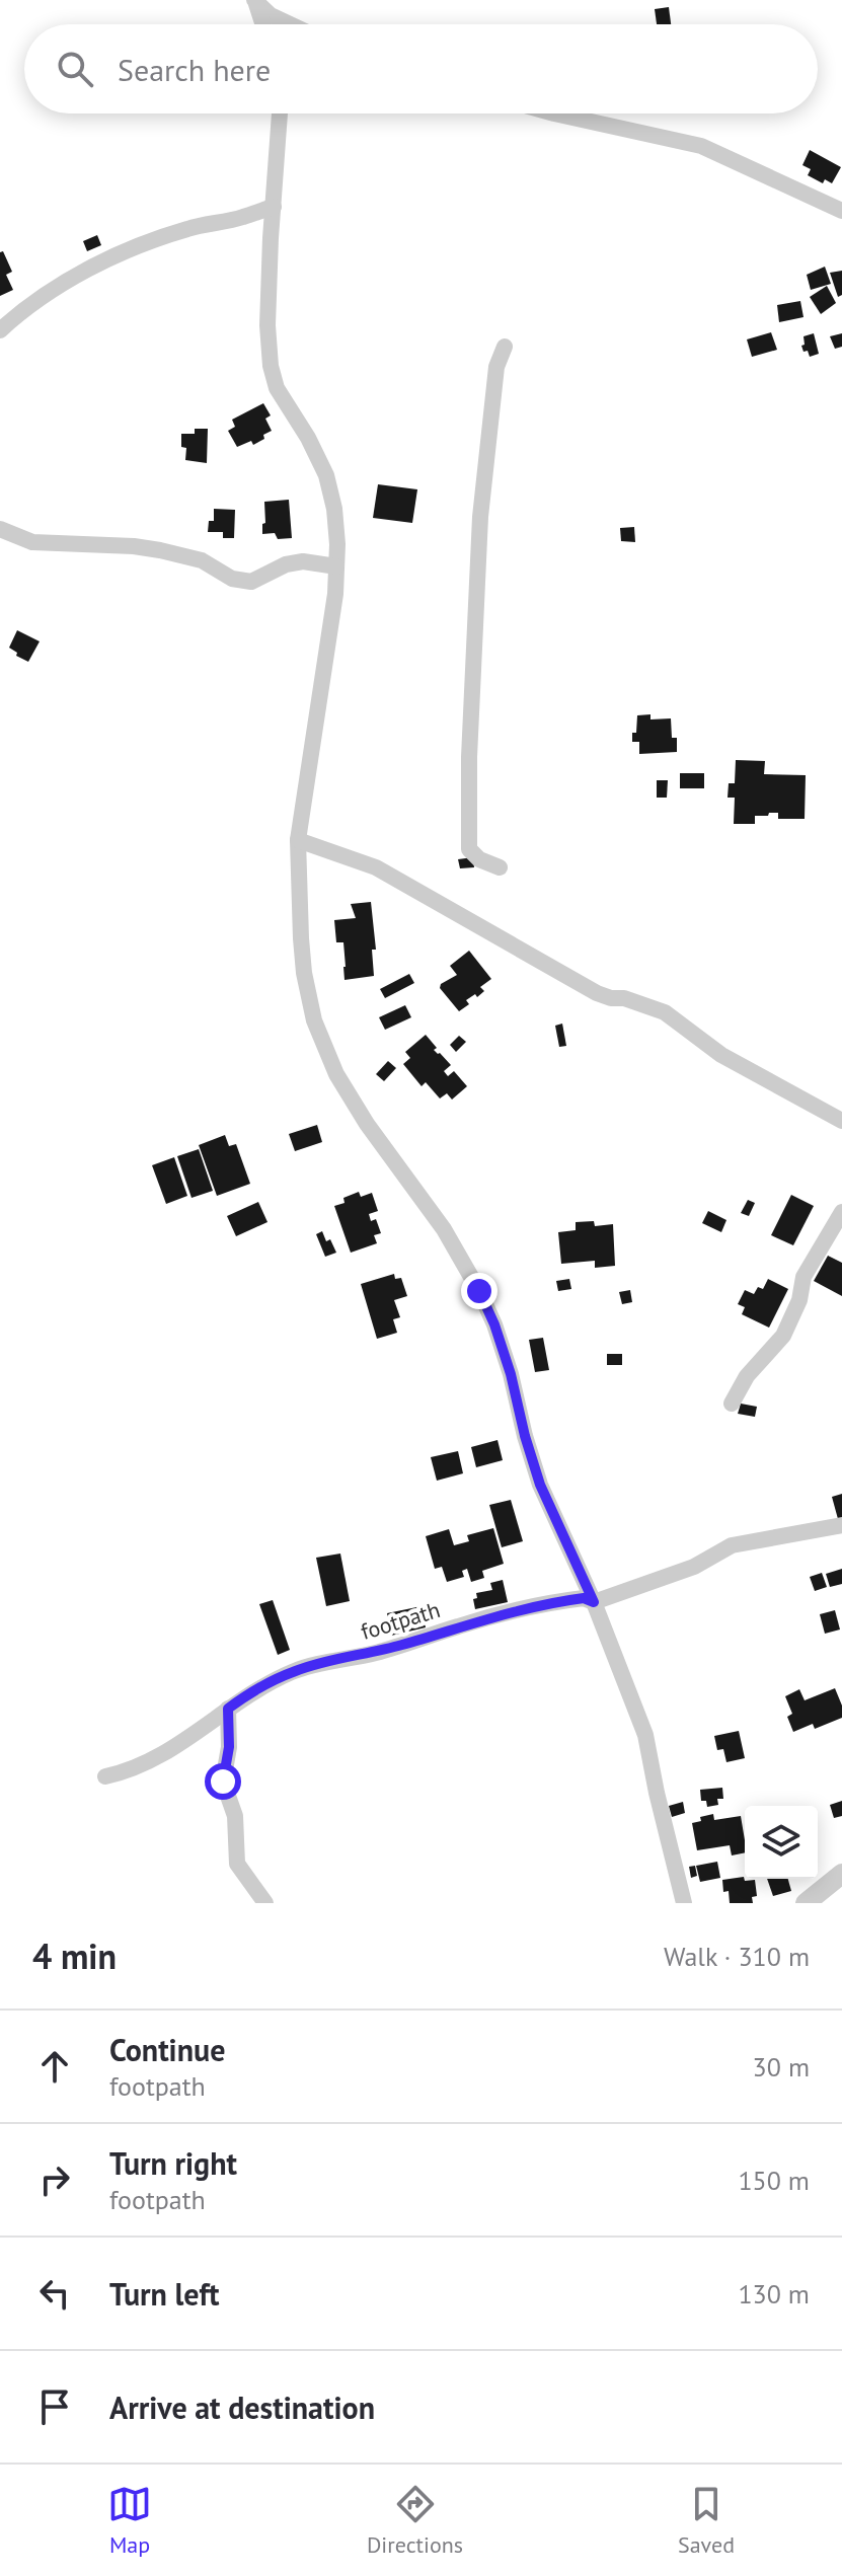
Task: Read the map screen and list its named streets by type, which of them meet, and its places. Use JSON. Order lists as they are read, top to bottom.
{
  "streets": {
    "street": ["footpath"]
  },
  "page": {
    "search": "Search here",
    "heading": ["4 min", "Walk · 310 m"],
    "list": [
      ["Continue", "footpath", "30 m"],
      ["Turn right", "footpath", "150 m"],
      ["Turn left", "130 m"],
      "Arrive at destination"
    ],
    "nav": ["Map", "Directions", "Saved"]
  }
}
